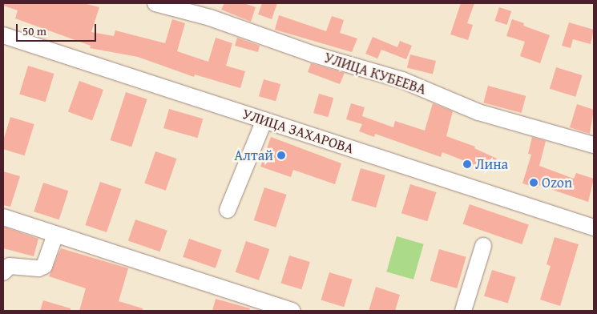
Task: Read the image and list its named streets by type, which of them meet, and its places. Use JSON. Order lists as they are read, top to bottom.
{
  "streets": {
    "street": ["УЛИЦА КУБЕЕВА", "УЛИЦА ЗАХАРОВА"]
  },
  "places": ["Алтай", "Лина", "Ozon"],
  "scale_bar": "50 m"
}
